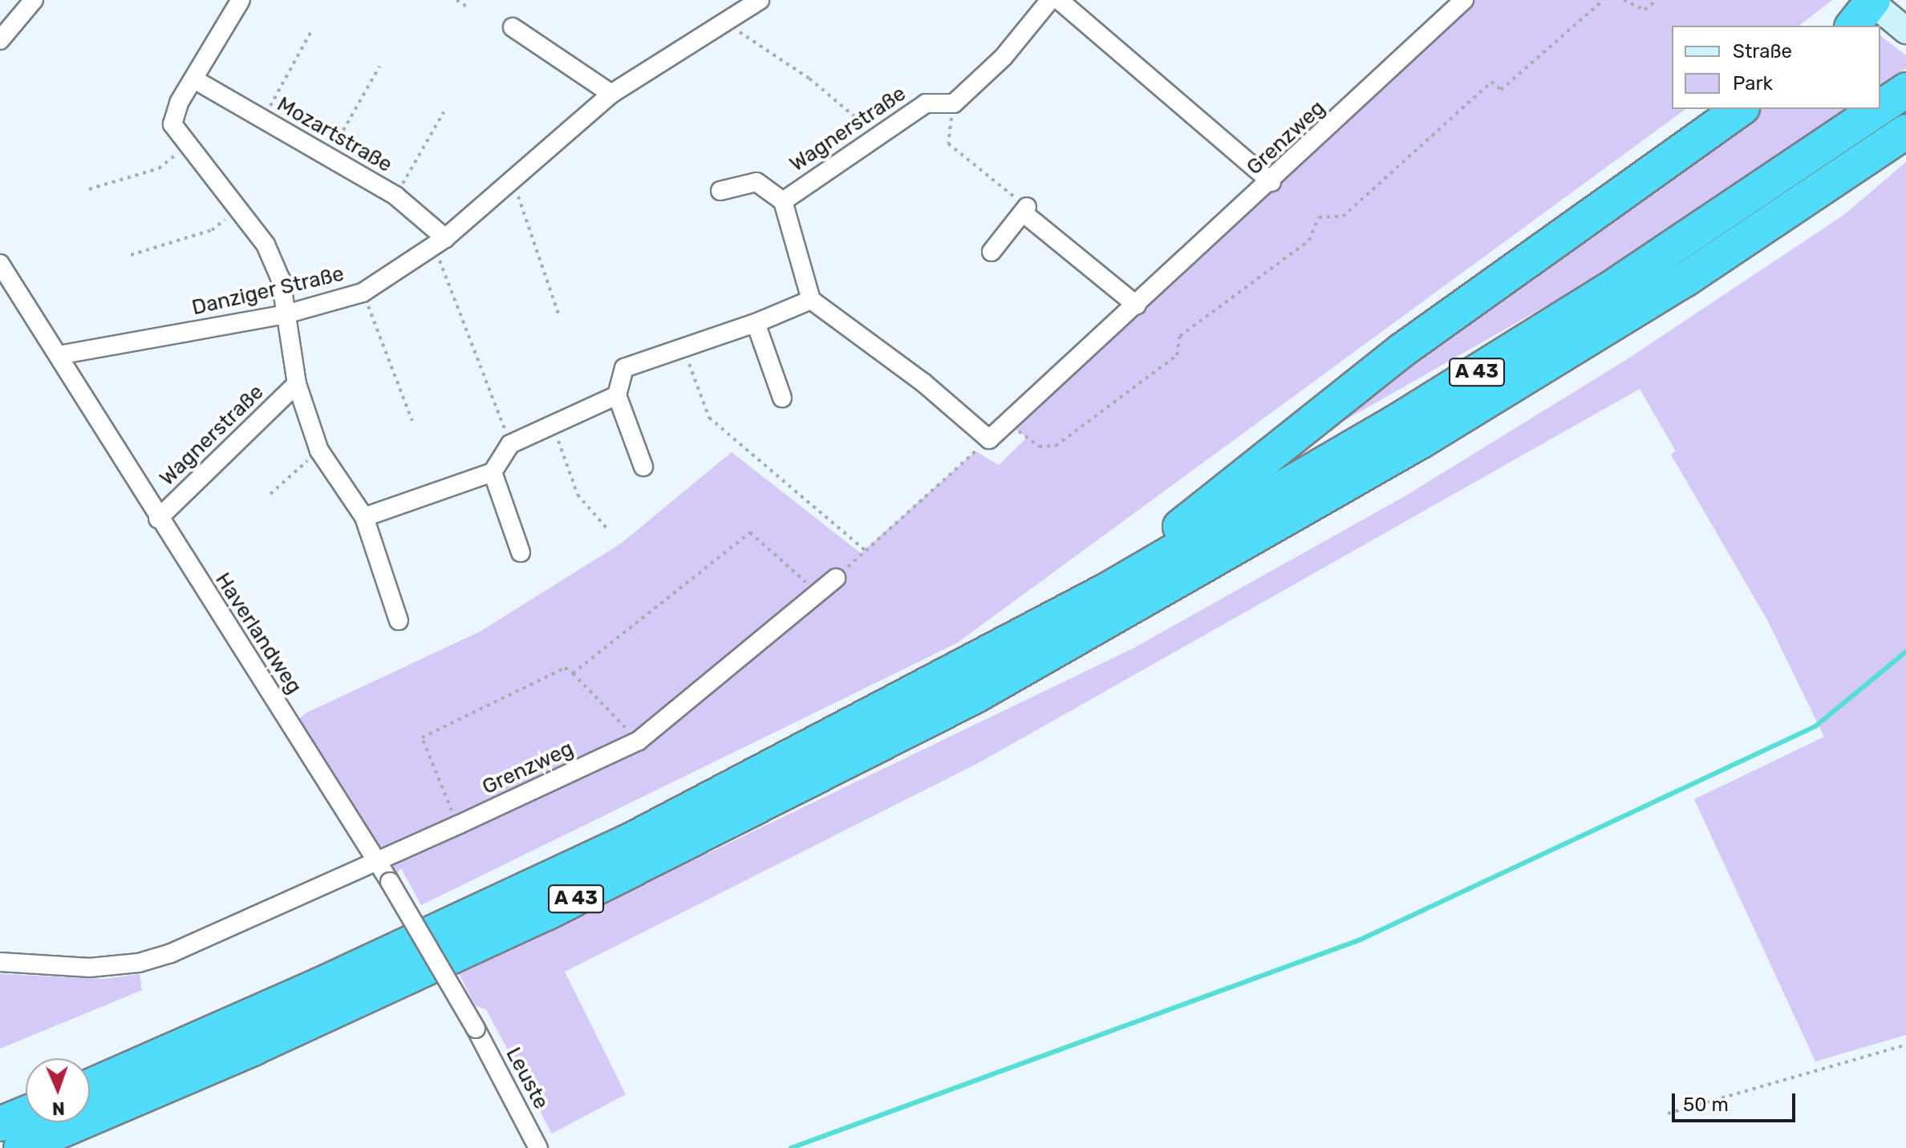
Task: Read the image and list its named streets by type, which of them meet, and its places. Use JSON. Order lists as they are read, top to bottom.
{
  "streets": {
    "highway": ["A 43"],
    "street": [
      "Wagnerstraße",
      "Mozartstraße",
      "Grenzweg",
      "Danziger Straße",
      "Haverlandweg",
      "Leuste"
    ]
  },
  "crossings": [
    ["Wagnerstraße", "Mozartstraße"],
    ["Wagnerstraße", "Danziger Straße"],
    ["Wagnerstraße", "Haverlandweg"],
    ["Mozartstraße", "Danziger Straße"],
    ["Grenzweg", "Haverlandweg"],
    ["Danziger Straße", "Haverlandweg"],
    ["Haverlandweg", "Leuste"]
  ],
  "legend": ["Straße", "Park"],
  "scale_bar": "50 m",
  "north": "bottom"
}
